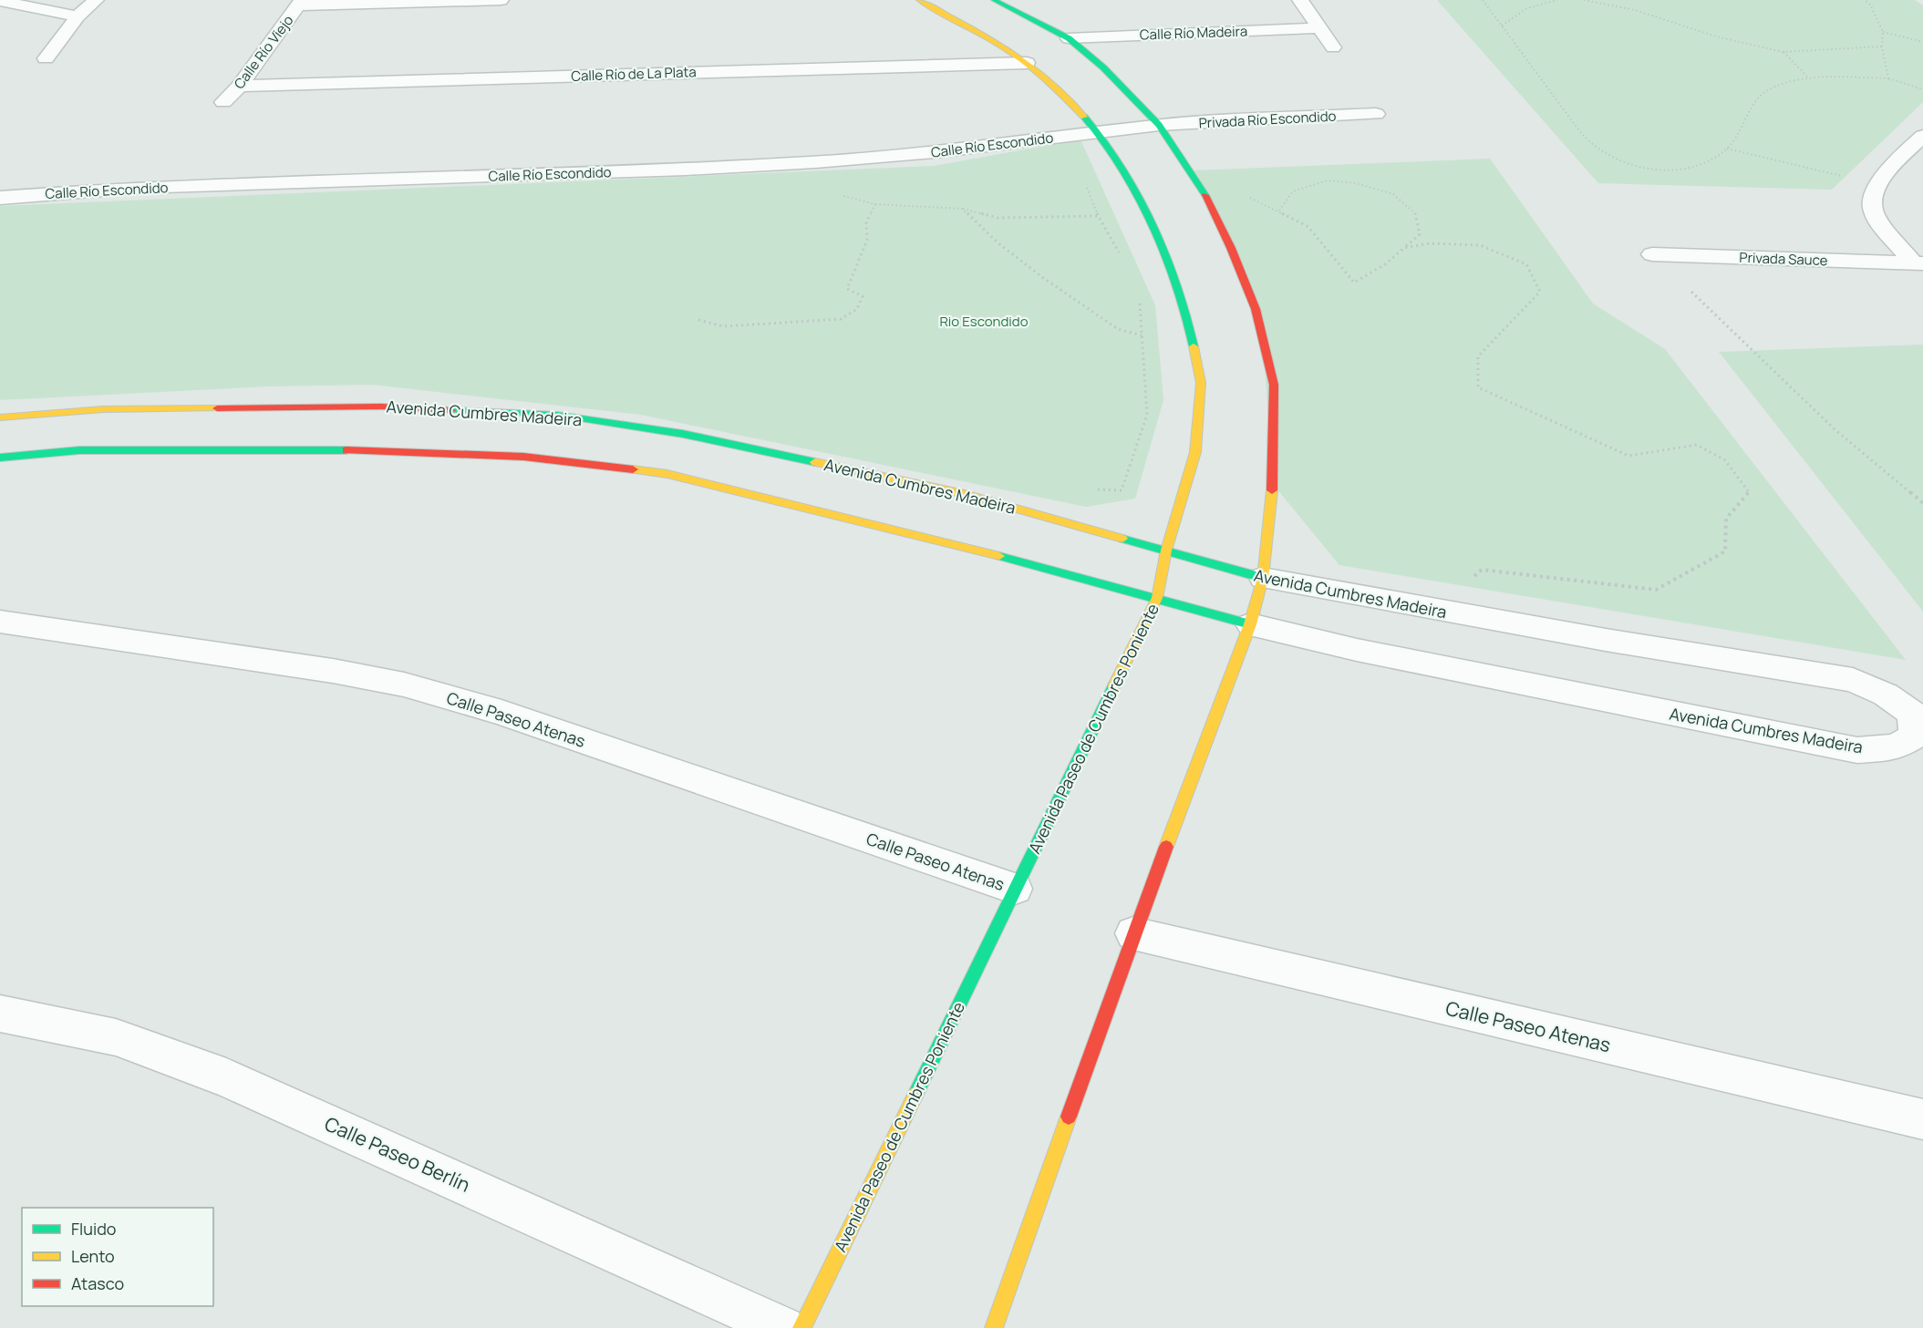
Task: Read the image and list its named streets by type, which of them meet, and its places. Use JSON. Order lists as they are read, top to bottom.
{
  "streets": {
    "street": [
      "Calle Río Madeira",
      "Calle Río Viejo",
      "Calle Río de La Plata",
      "Privada Río Escondido",
      "Calle Río Escondido",
      "Privada Sauce",
      "Avenida Cumbres Madeira",
      "Calle Paseo Atenas",
      "Avenida Paseo de Cumbres Poniente",
      "Calle Paseo Berlín"
    ]
  },
  "crossings": [
    ["Calle Río Viejo", "Calle Río de La Plata"],
    ["Calle Río de La Plata", "Avenida Paseo de Cumbres Poniente"],
    ["Privada Río Escondido", "Calle Río Escondido"],
    ["Privada Río Escondido", "Avenida Paseo de Cumbres Poniente"],
    ["Calle Río Escondido", "Avenida Paseo de Cumbres Poniente"],
    ["Avenida Cumbres Madeira", "Avenida Paseo de Cumbres Poniente"],
    ["Calle Paseo Atenas", "Avenida Paseo de Cumbres Poniente"]
  ],
  "parks": ["Rio Escondido"],
  "legend": ["Fluido", "Lento", "Atasco"]
}
